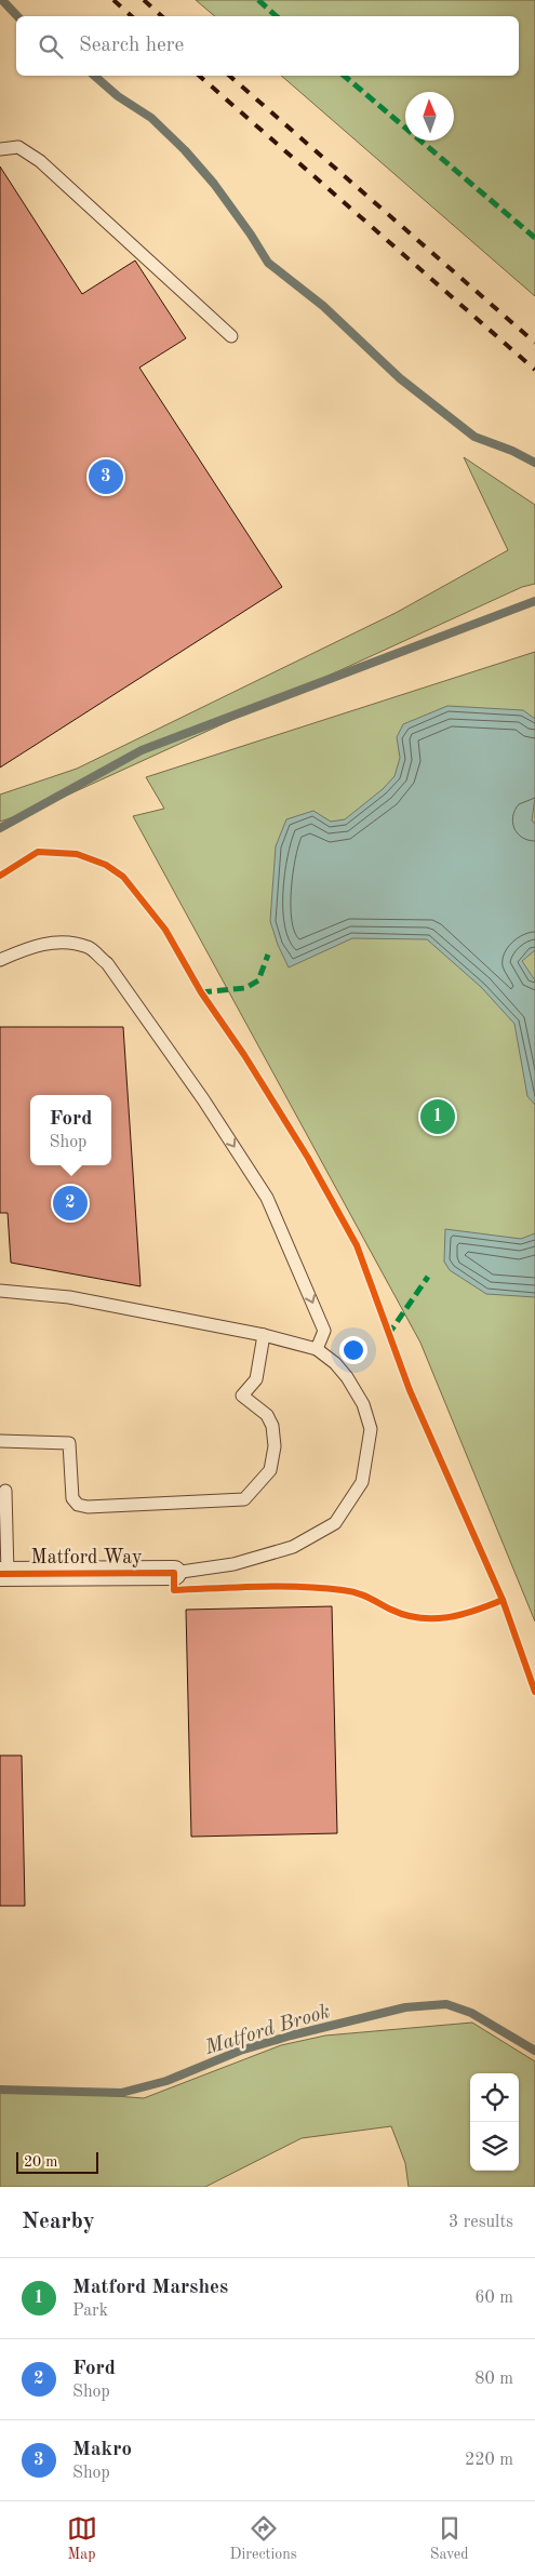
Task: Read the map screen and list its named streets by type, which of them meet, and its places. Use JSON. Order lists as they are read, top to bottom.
{
  "streets": {
    "street": ["Matford Way"]
  },
  "water": ["Matford Brook"],
  "scale_bar": "20 m",
  "north": "top",
  "page": {
    "search": "Search here",
    "pins": ["3", "1", "2"],
    "popup": ["Ford", "Shop"],
    "scale": "20 m",
    "heading": ["Nearby", "3 results"],
    "list": [
      {
        "mark": "1",
        "name": "Matford Marshes",
        "note": "Park",
        "value": "60 m"
      },
      {
        "mark": "2",
        "name": "Ford",
        "note": "Shop",
        "value": "80 m"
      },
      {
        "mark": "3",
        "name": "Makro",
        "note": "Shop",
        "value": "220 m"
      }
    ],
    "nav": ["Map", "Directions", "Saved"]
  }
}
